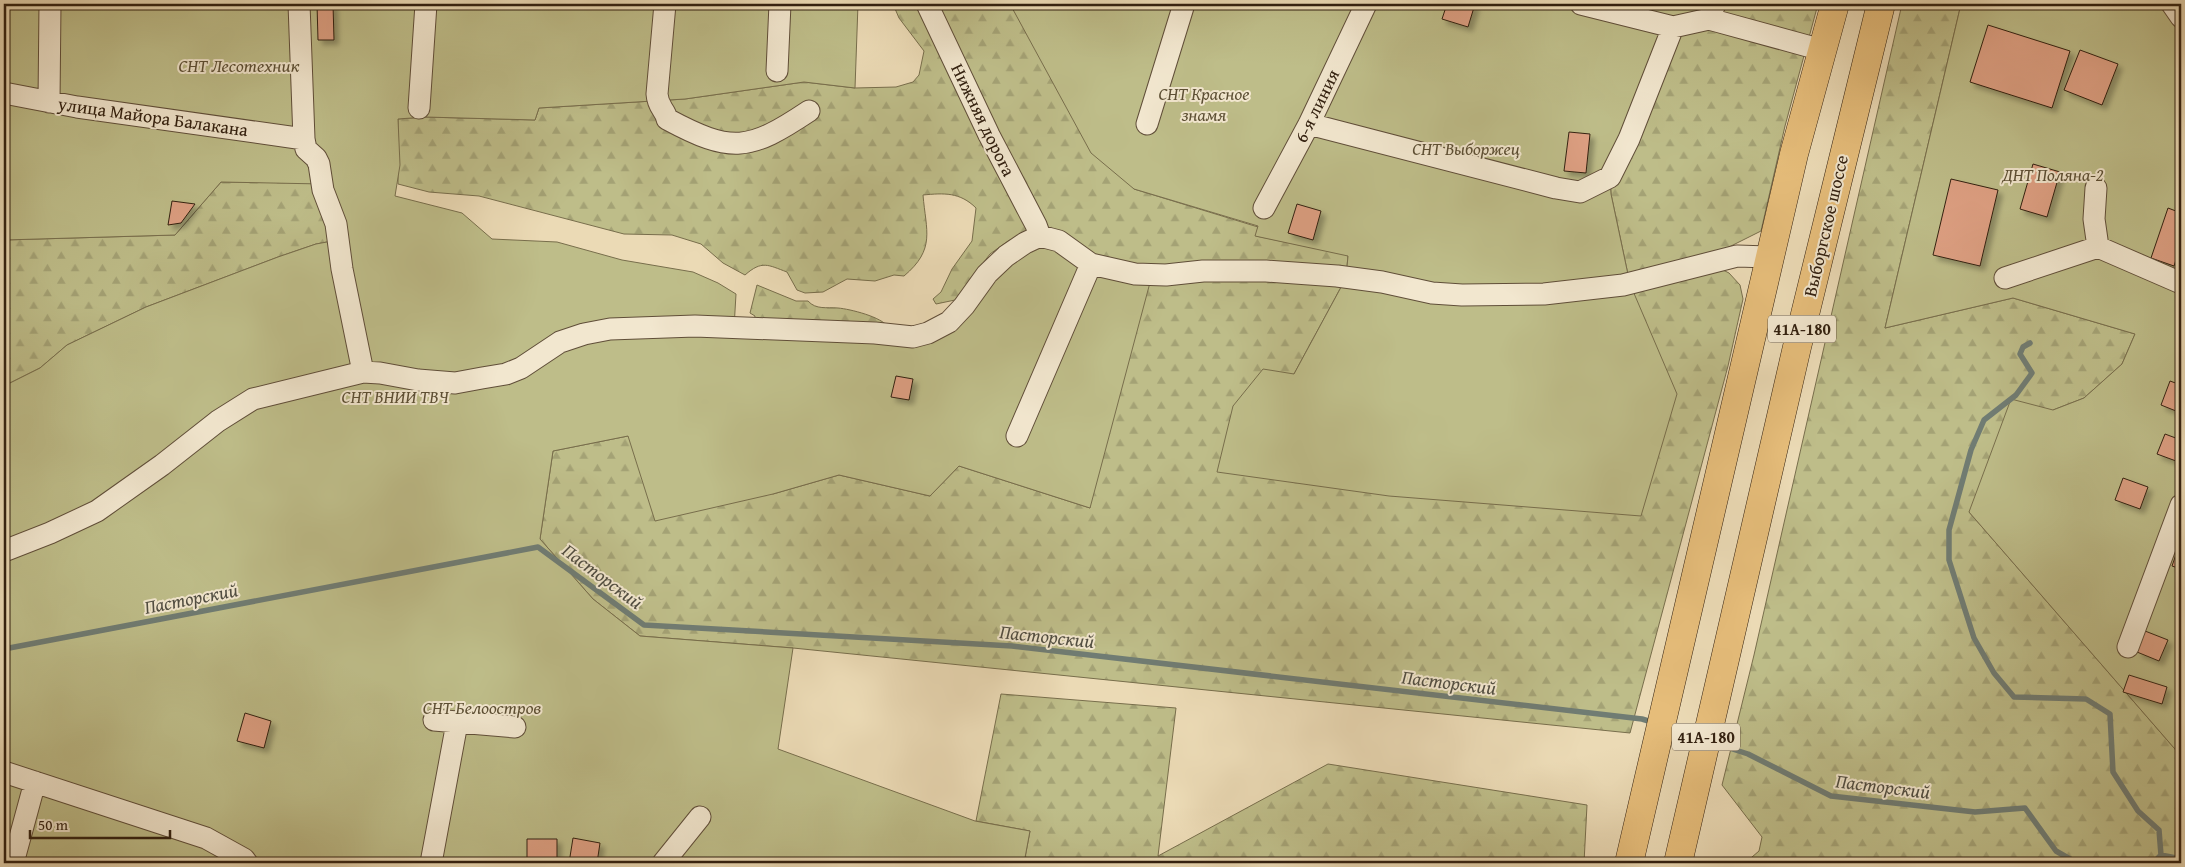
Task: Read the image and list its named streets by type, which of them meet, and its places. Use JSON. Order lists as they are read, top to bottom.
{
  "streets": {
    "main road": ["Выборгское шоссе", "41А-180"],
    "street": ["6-я линия", "улица Майора Балакана", "Нижняя дорога"]
  },
  "water": ["Пасторский"],
  "parks": [
    "СНТ Лесотехник",
    "СНТ Красное знамя",
    "СНТ Выборжец",
    "ДНТ Поляна-2",
    "СНТ ВНИИ ТВЧ",
    "СНТ Белоостров"
  ],
  "scale_bar": "50 m"
}
